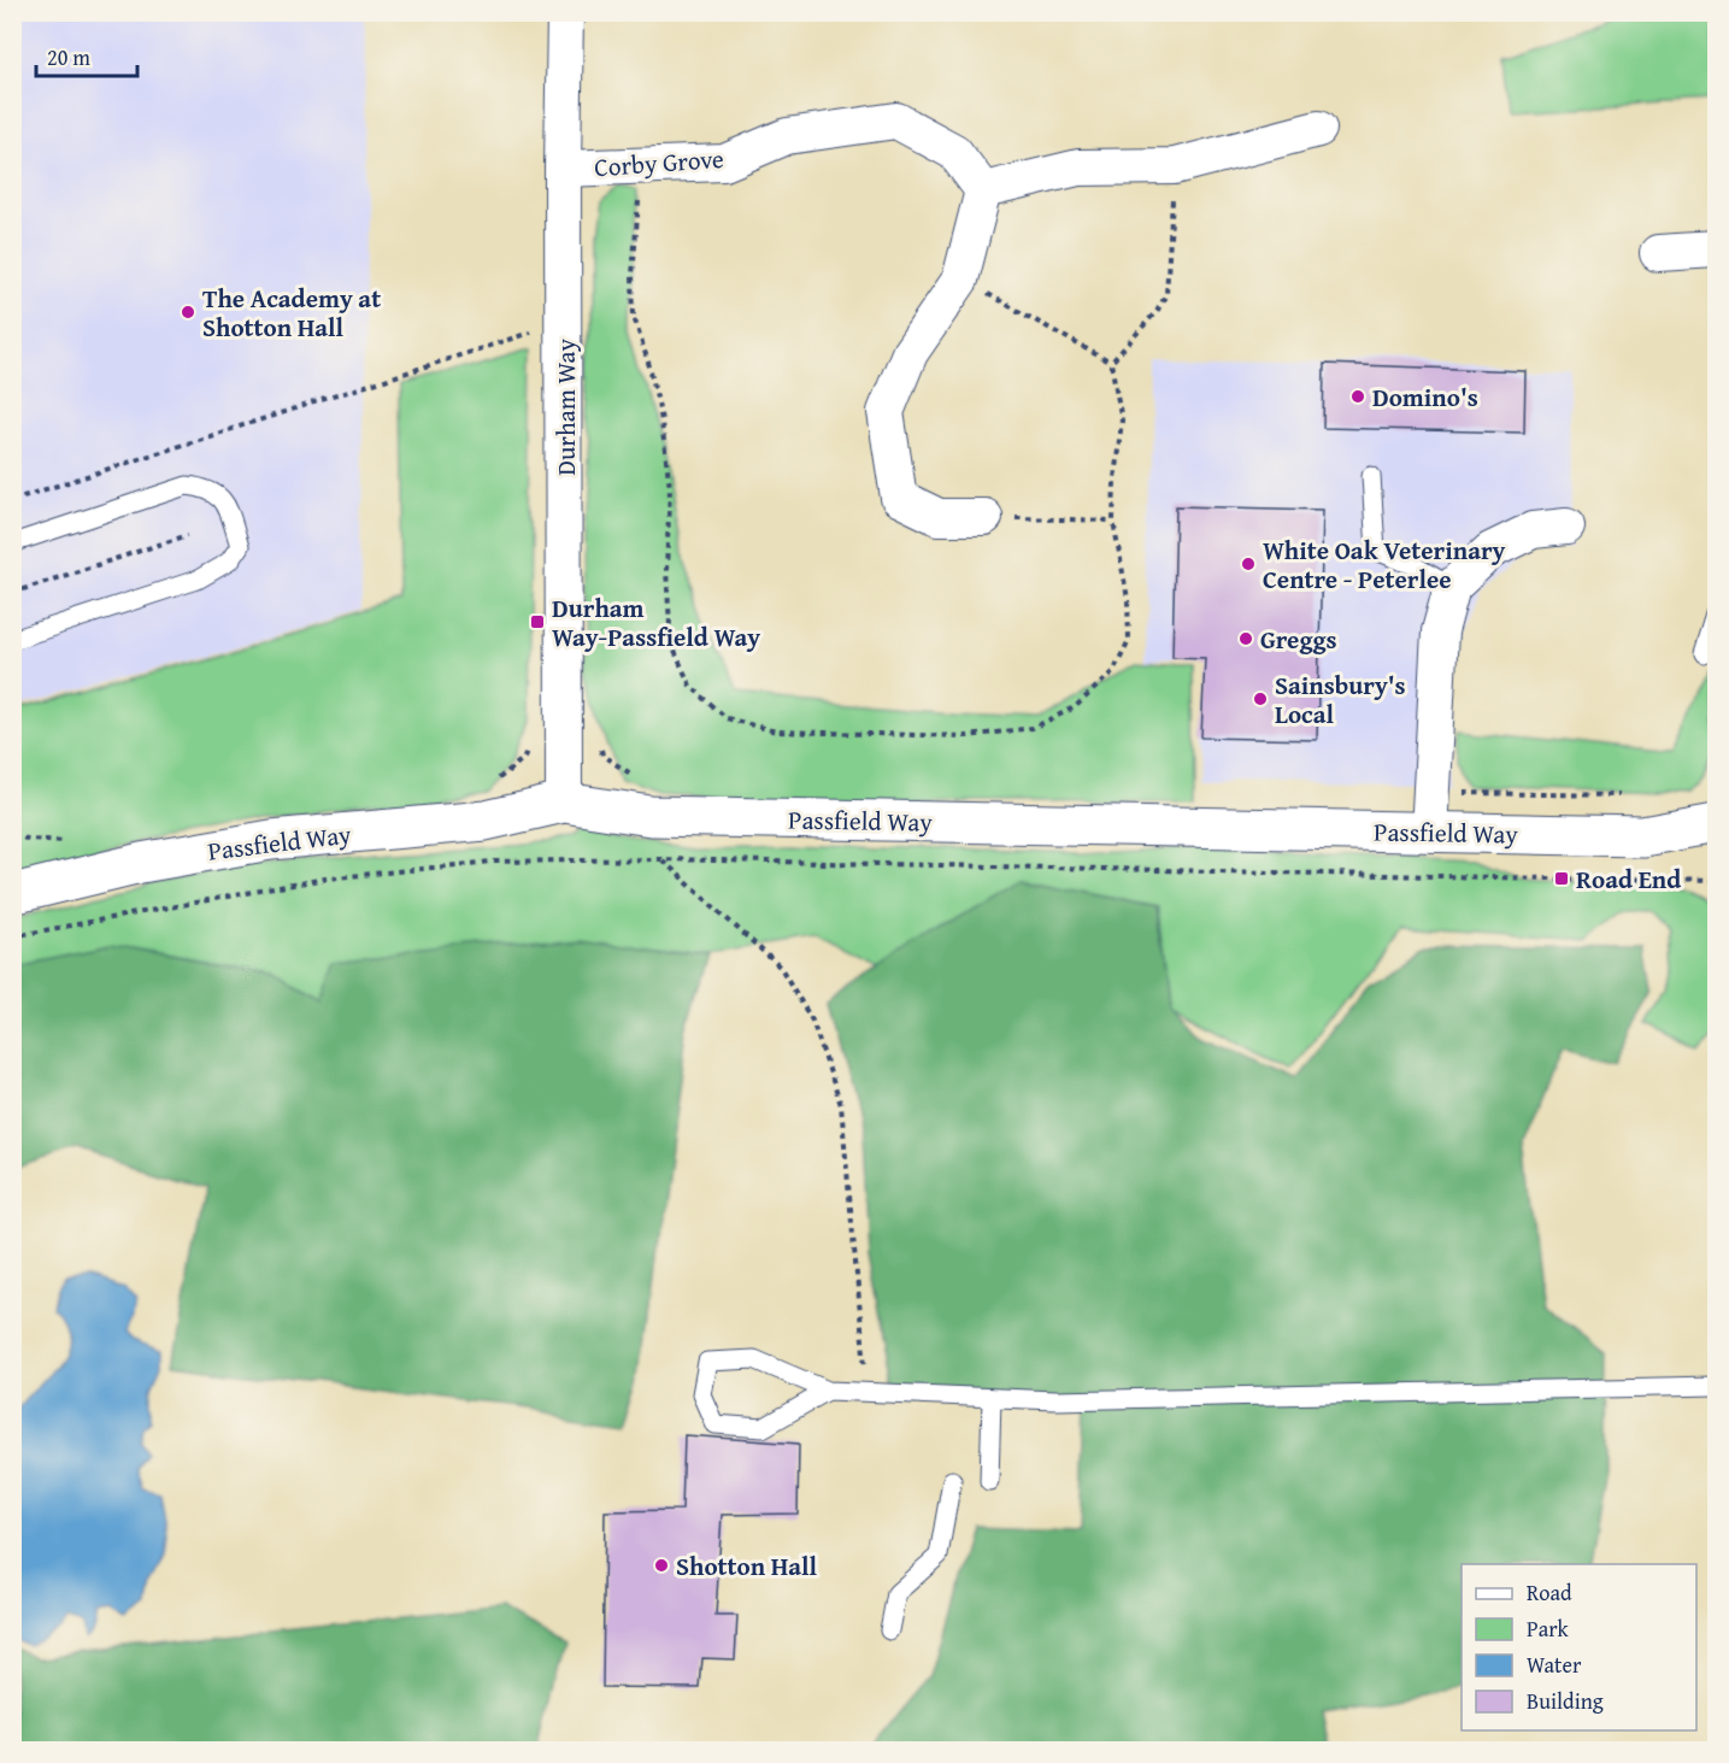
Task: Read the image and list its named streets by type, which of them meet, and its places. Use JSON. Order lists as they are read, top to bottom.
{
  "streets": {
    "street": ["Corby Grove", "Durham Way", "Passfield Way"]
  },
  "crossings": [
    ["Corby Grove", "Durham Way"],
    ["Durham Way", "Passfield Way"]
  ],
  "places": {
    "other": [
      "The Academy at Shotton Hall",
      "Domino's",
      "White Oak Veterinary Centre - Peterlee",
      "Greggs",
      "Sainsbury's Local",
      "Shotton Hall"
    ],
    "transit": ["Durham Way-Passfield Way", "Road End"]
  },
  "legend": [
    "Road",
    "Park",
    "Water",
    "Building"
  ],
  "scale_bar": "20 m"
}
